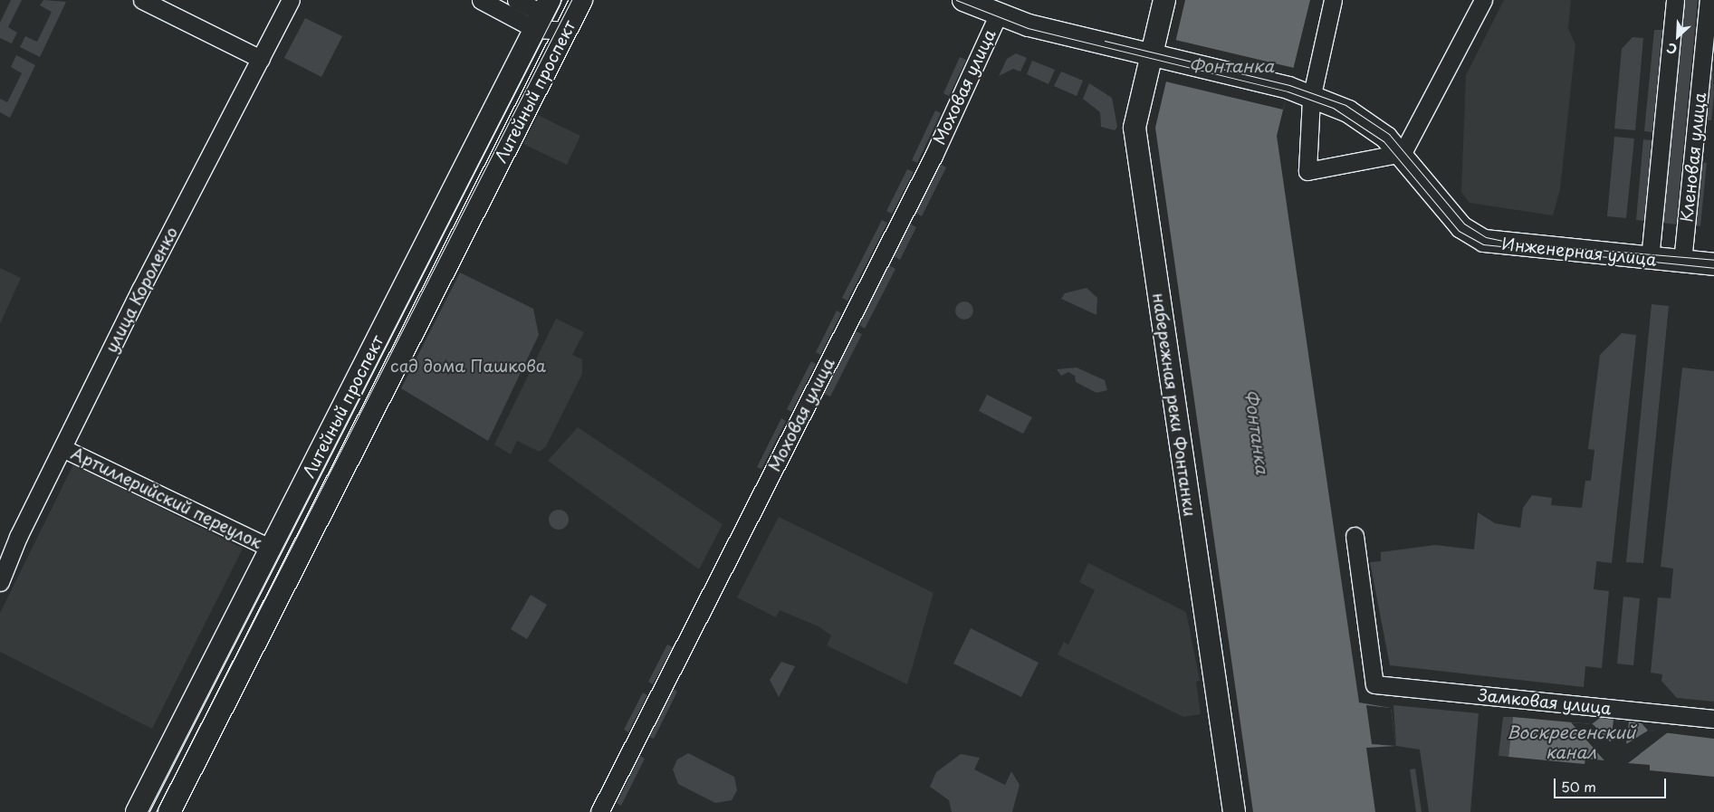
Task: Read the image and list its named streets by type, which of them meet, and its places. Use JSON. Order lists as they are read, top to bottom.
{
  "streets": {
    "main road": ["Литейный проспект", "Инженерная улица", "набережная реки Фонтанки"],
    "street": [
      "Моховая улица",
      "Кленовая улица",
      "улица Короленко",
      "Артиллерийский переулок",
      "Замковая улица"
    ]
  },
  "crossings": [
    ["Моховая улица", "Инженерная улица"],
    ["Литейный проспект", "Артиллерийский переулок"],
    ["Кленовая улица", "Инженерная улица"],
    ["Инженерная улица", "набережная реки Фонтанки"],
    ["улица Короленко", "Артиллерийский переулок"]
  ],
  "water": ["Фонтанка", "Воскресенский канал"],
  "parks": ["сад дома Пашкова"],
  "scale_bar": "50 m",
  "north": "bottom left"
}
